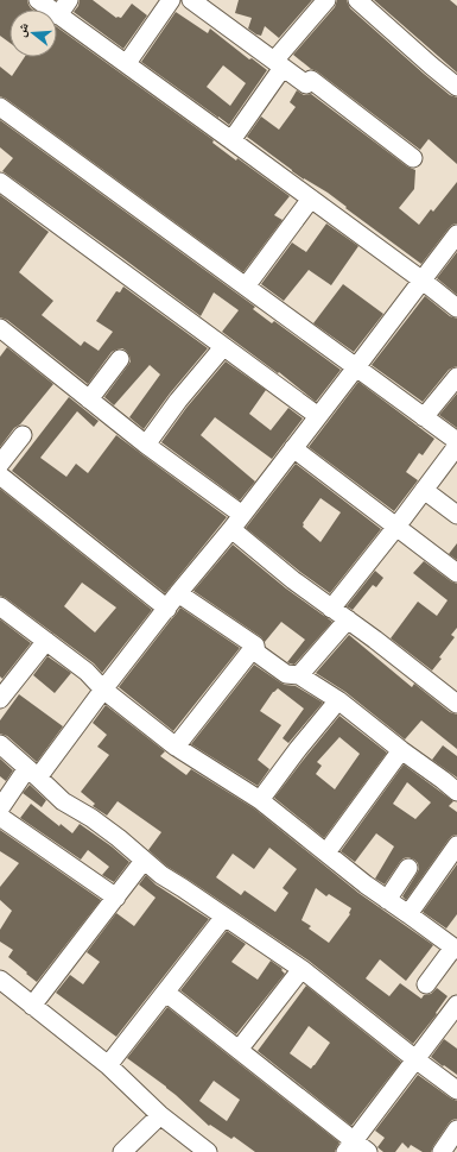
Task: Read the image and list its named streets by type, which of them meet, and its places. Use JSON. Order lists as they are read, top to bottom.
{
  "north": "left"
}
